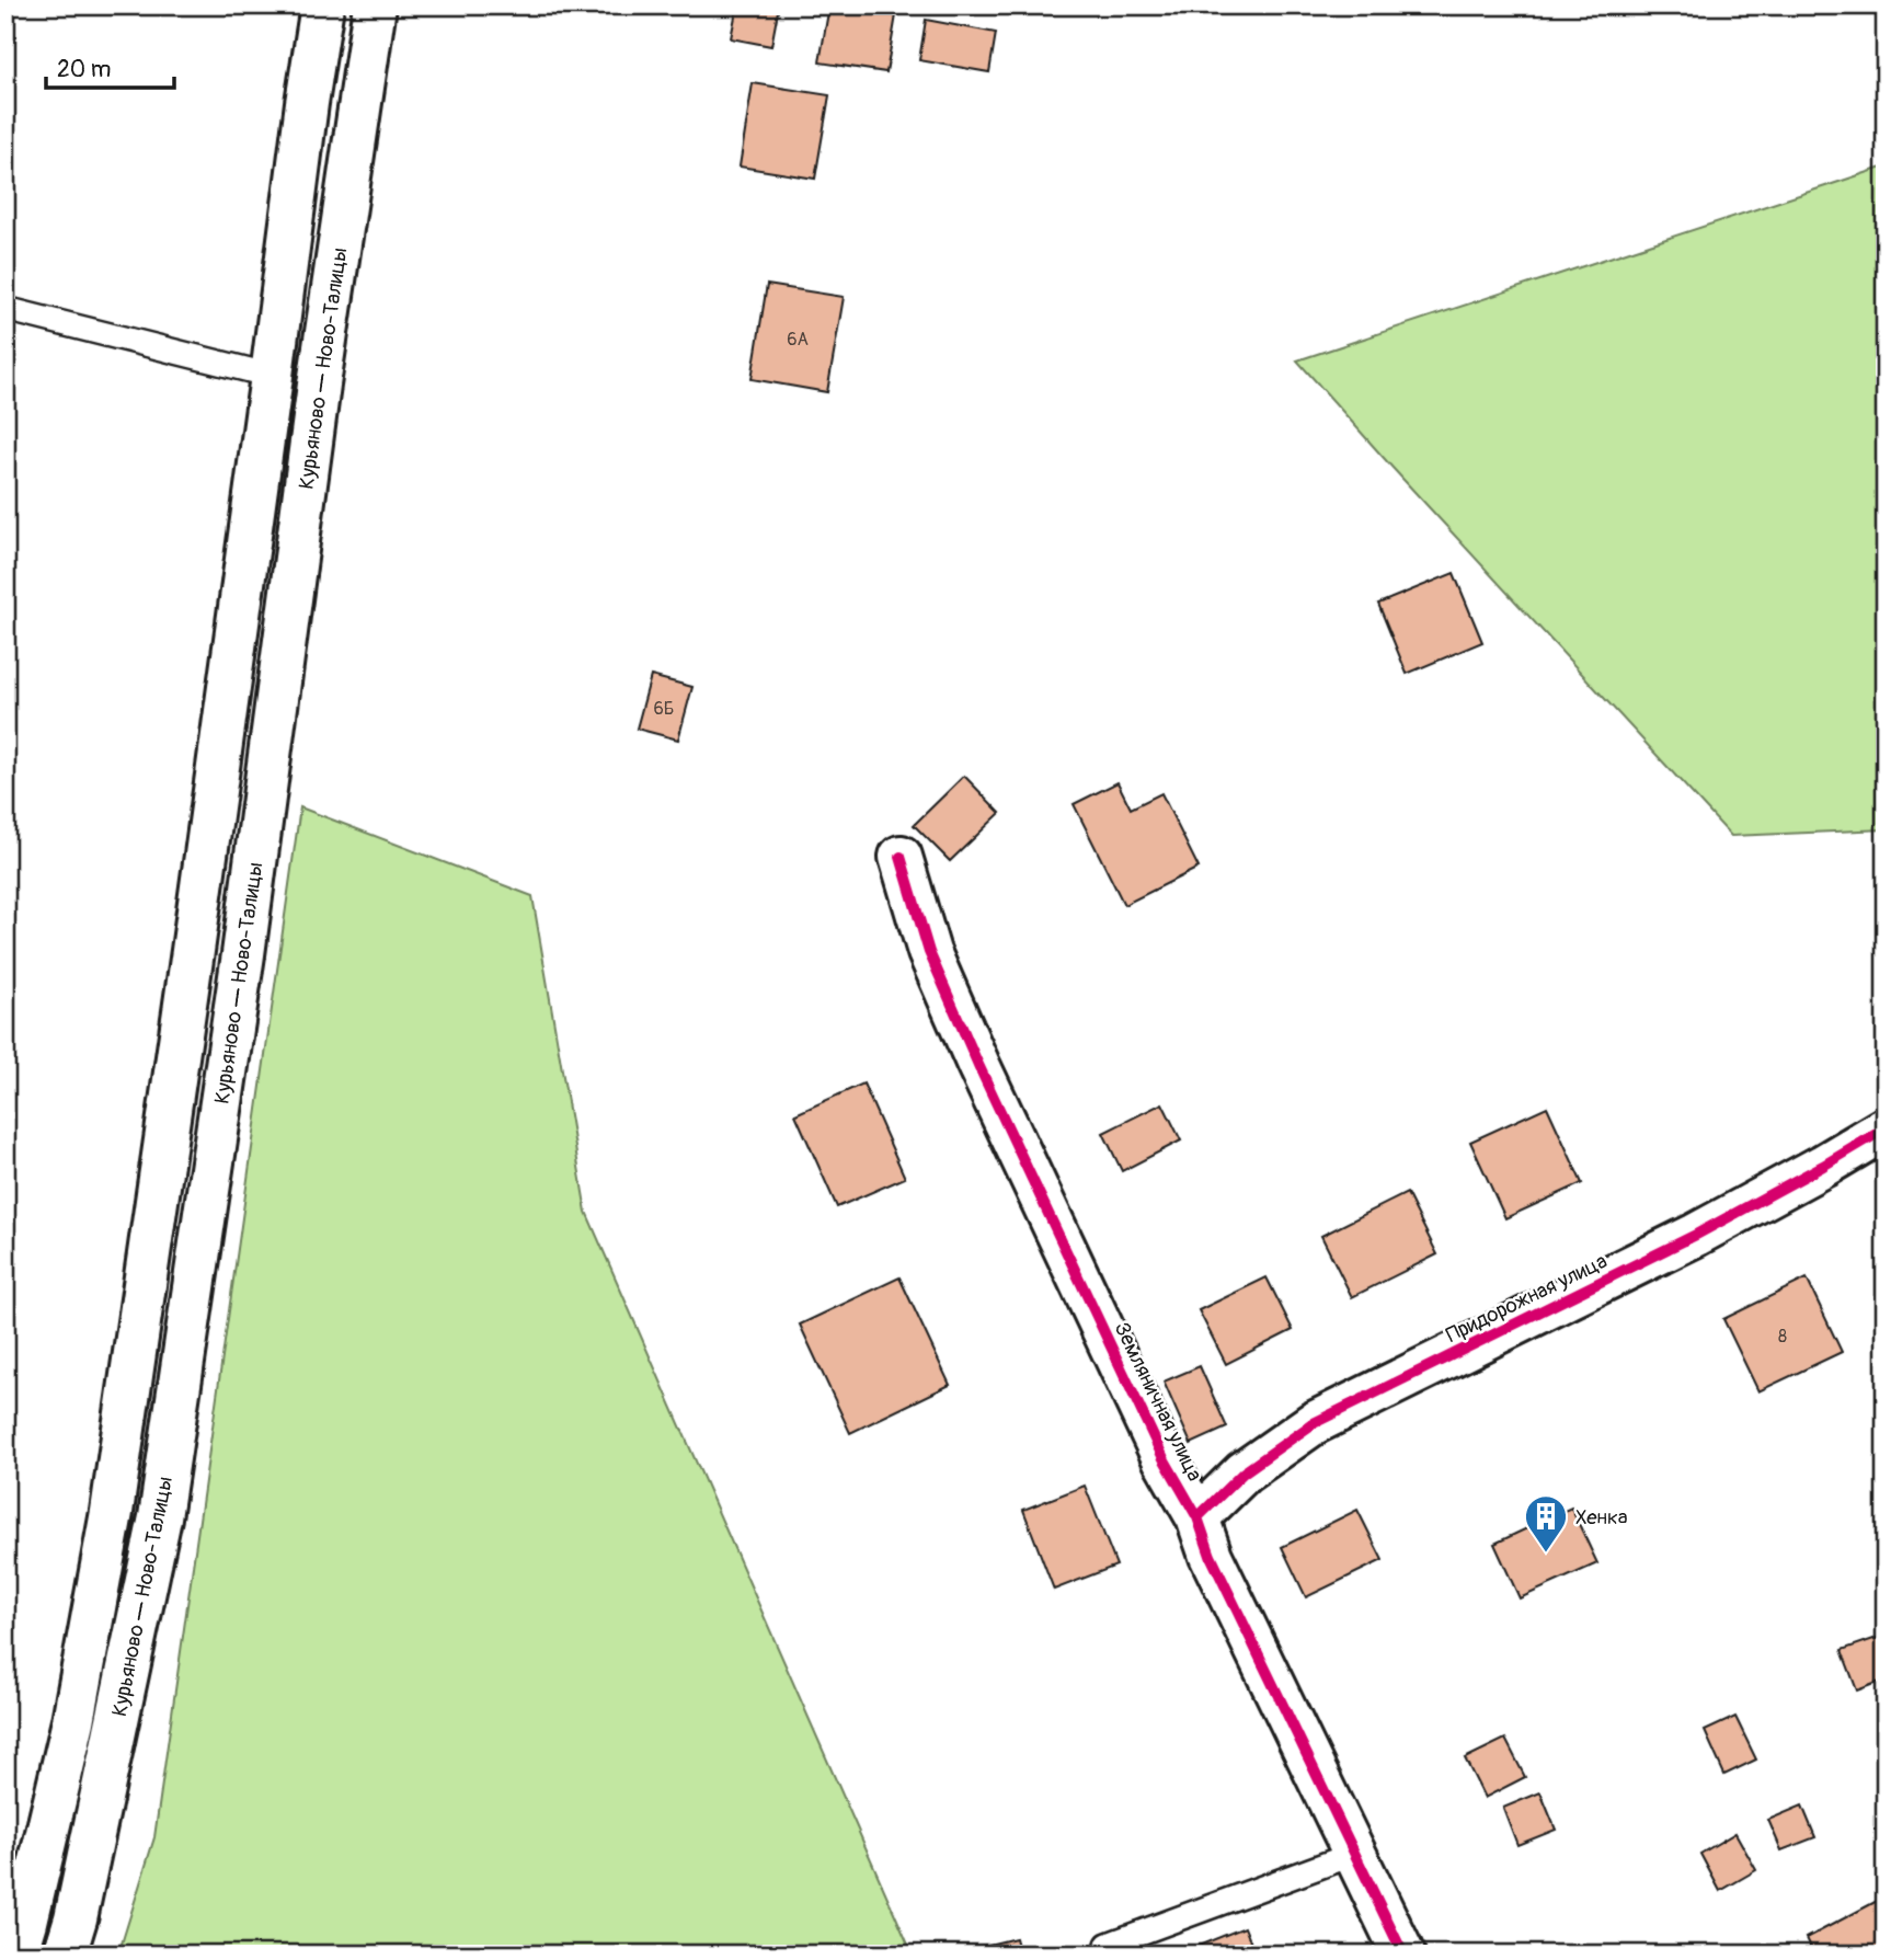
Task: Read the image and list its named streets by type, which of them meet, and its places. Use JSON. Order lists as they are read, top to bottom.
{
  "streets": {
    "main road": ["Курьяново — Ново-Талицы", "Придорожная улица", "Земляничная улица"]
  },
  "crossings": [
    ["Придорожная улица", "Земляничная улица"]
  ],
  "places": {
    "building": ["Хенка"]
  },
  "house_numbers": ["6А", "6Б", "8"],
  "scale_bar": "20 m"
}
